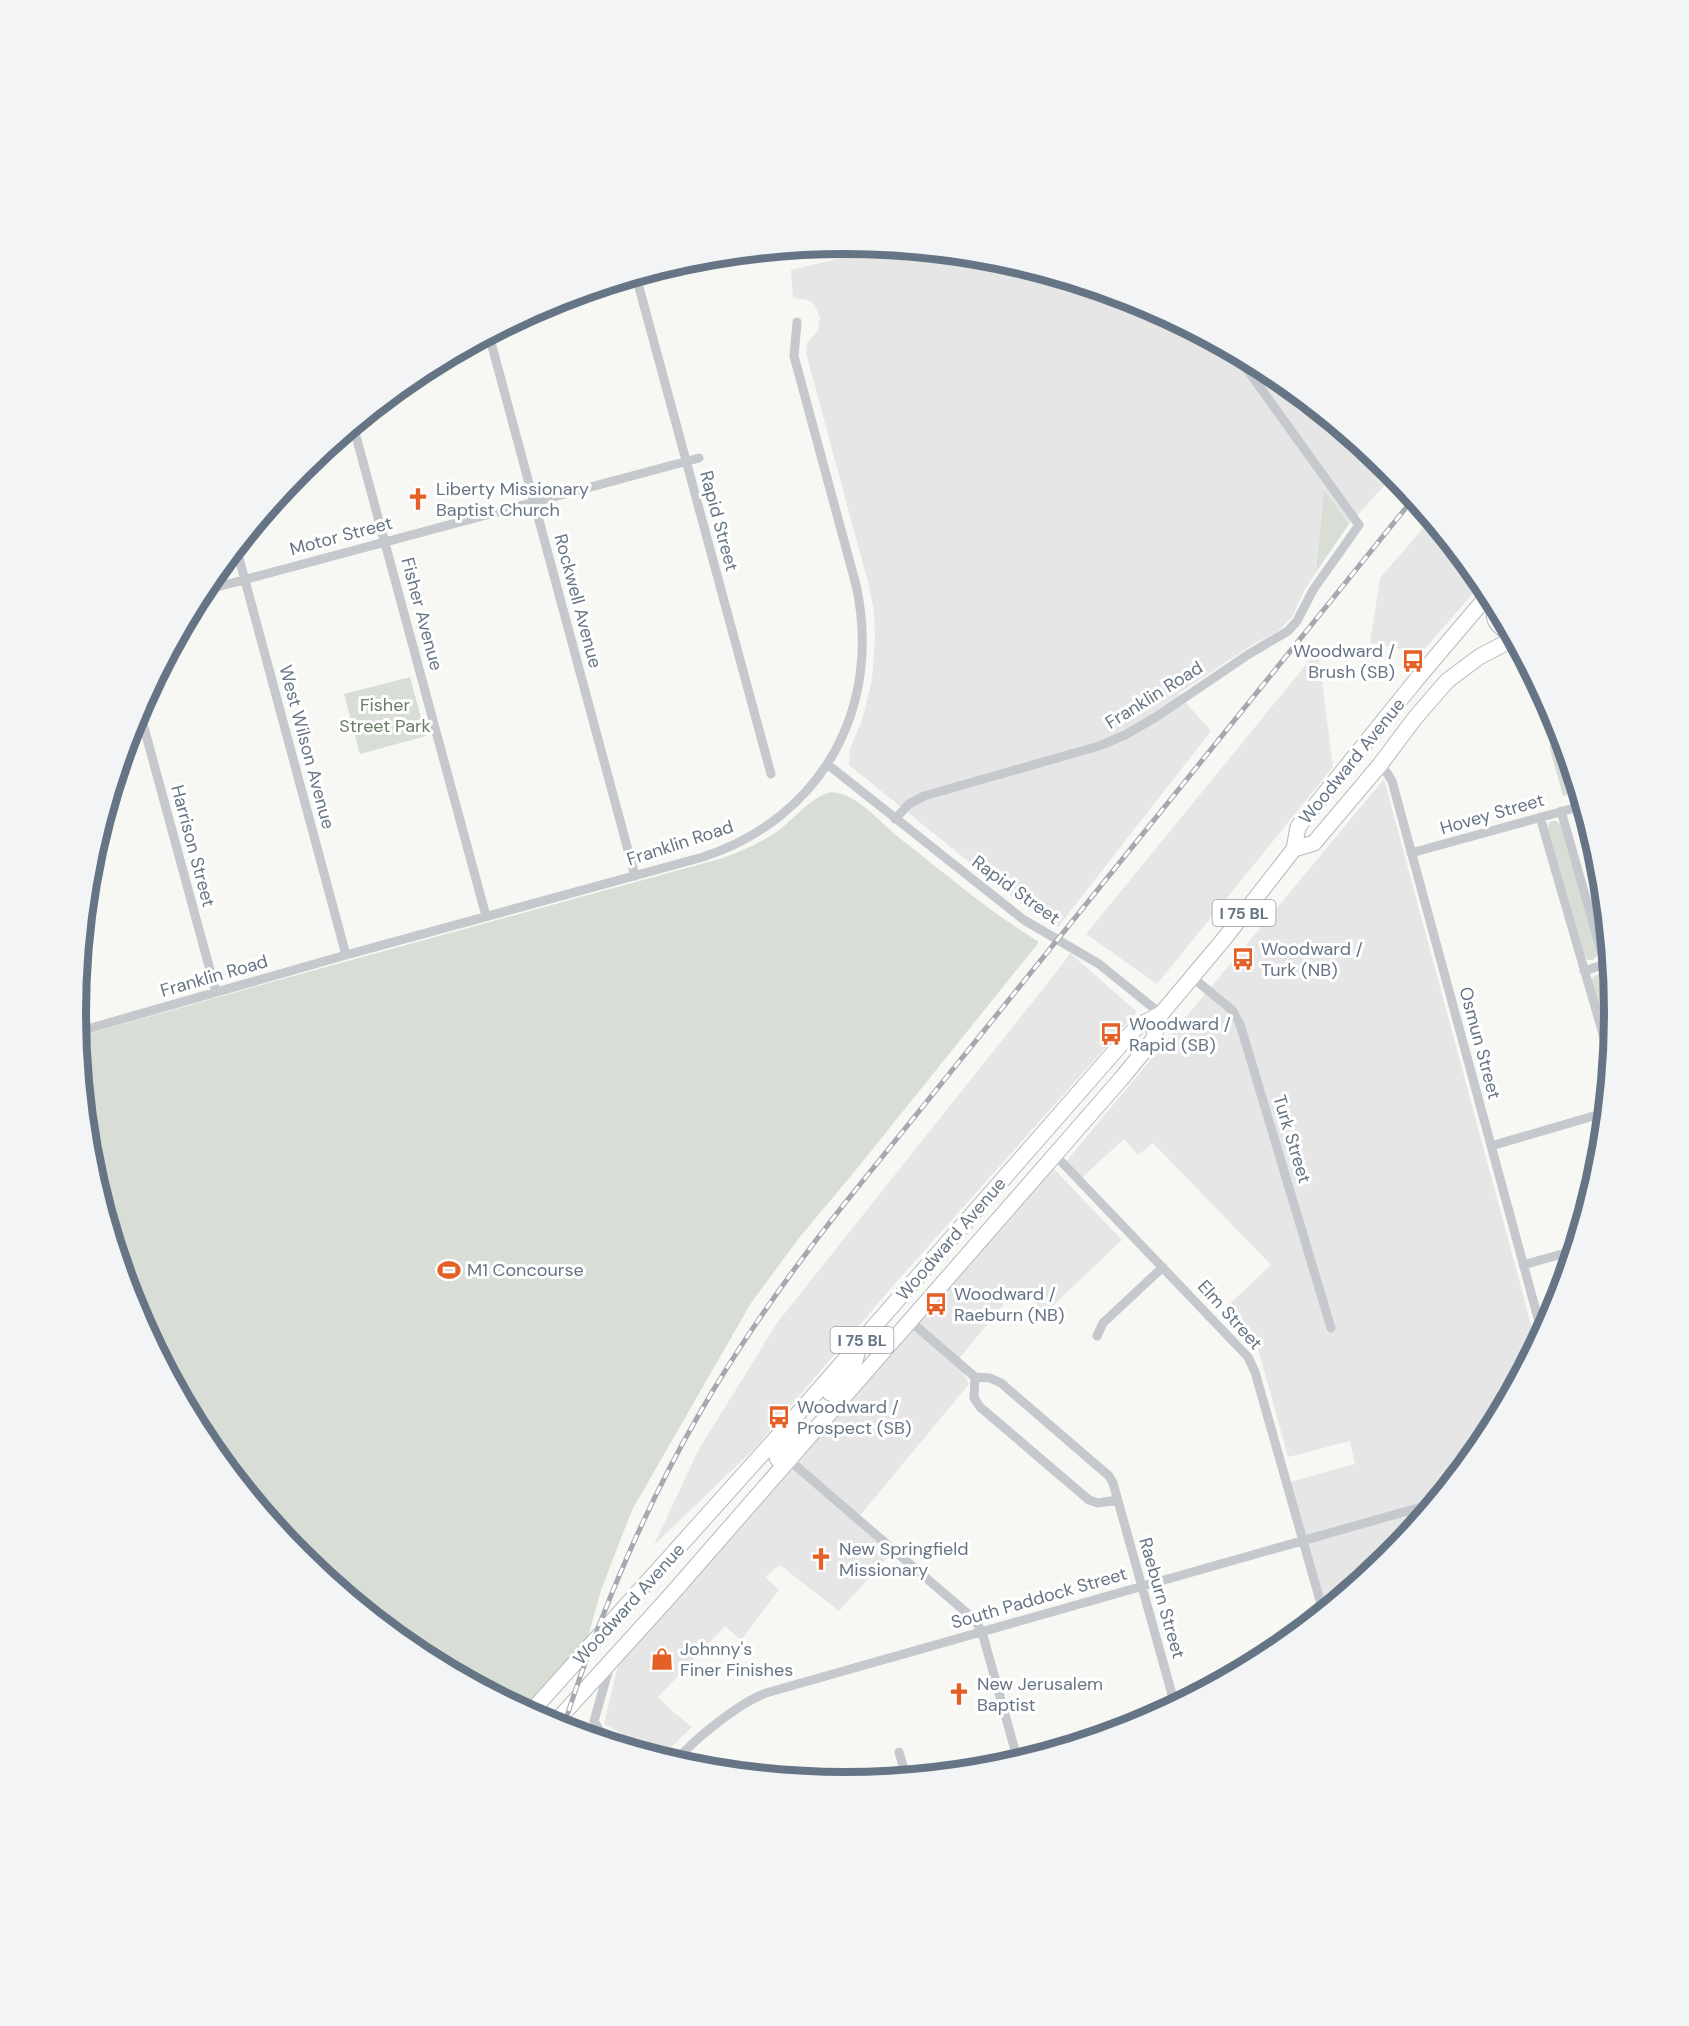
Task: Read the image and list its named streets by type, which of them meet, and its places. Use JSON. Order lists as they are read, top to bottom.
{
  "streets": {
    "main road": ["Woodward Avenue", "I 75 BL"],
    "street": [
      "Rapid Street",
      "Motor Street",
      "Rockwell Avenue",
      "Fisher Avenue",
      "Franklin Road",
      "West Wilson Avenue",
      "Hovey Street",
      "Harrison Street",
      "Osmun Street",
      "Turk Street",
      "Elm Street",
      "South Paddock Street",
      "Raeburn Street"
    ]
  },
  "crossings": [
    ["Rapid Street", "Motor Street"],
    ["Rapid Street", "Franklin Road"],
    ["Rapid Street", "Woodward Avenue"],
    ["Motor Street", "Rockwell Avenue"],
    ["Motor Street", "Fisher Avenue"],
    ["Motor Street", "West Wilson Avenue"],
    ["Rockwell Avenue", "Franklin Road"],
    ["Fisher Avenue", "Franklin Road"],
    ["Franklin Road", "West Wilson Avenue"],
    ["Franklin Road", "Harrison Street"],
    ["Woodward Avenue", "Osmun Street"],
    ["Woodward Avenue", "Turk Street"],
    ["Woodward Avenue", "Elm Street"],
    ["Woodward Avenue", "Raeburn Street"],
    ["Hovey Street", "Osmun Street"],
    ["Elm Street", "South Paddock Street"],
    ["South Paddock Street", "Raeburn Street"]
  ],
  "parks": ["Fisher Street Park"],
  "places": {
    "church": ["Liberty Missionary Baptist Church", "New Springfield Missionary", "New Jerusalem Baptist"],
    "bus stop": [
      "Woodward / Brush (SB)",
      "Woodward / Turk (NB)",
      "Woodward / Rapid (SB)",
      "Woodward / Raeburn (NB)",
      "Woodward / Prospect (SB)"
    ],
    "sports": ["M1 Concourse"],
    "shop": ["Johnny's Finer Finishes"]
  }
}
